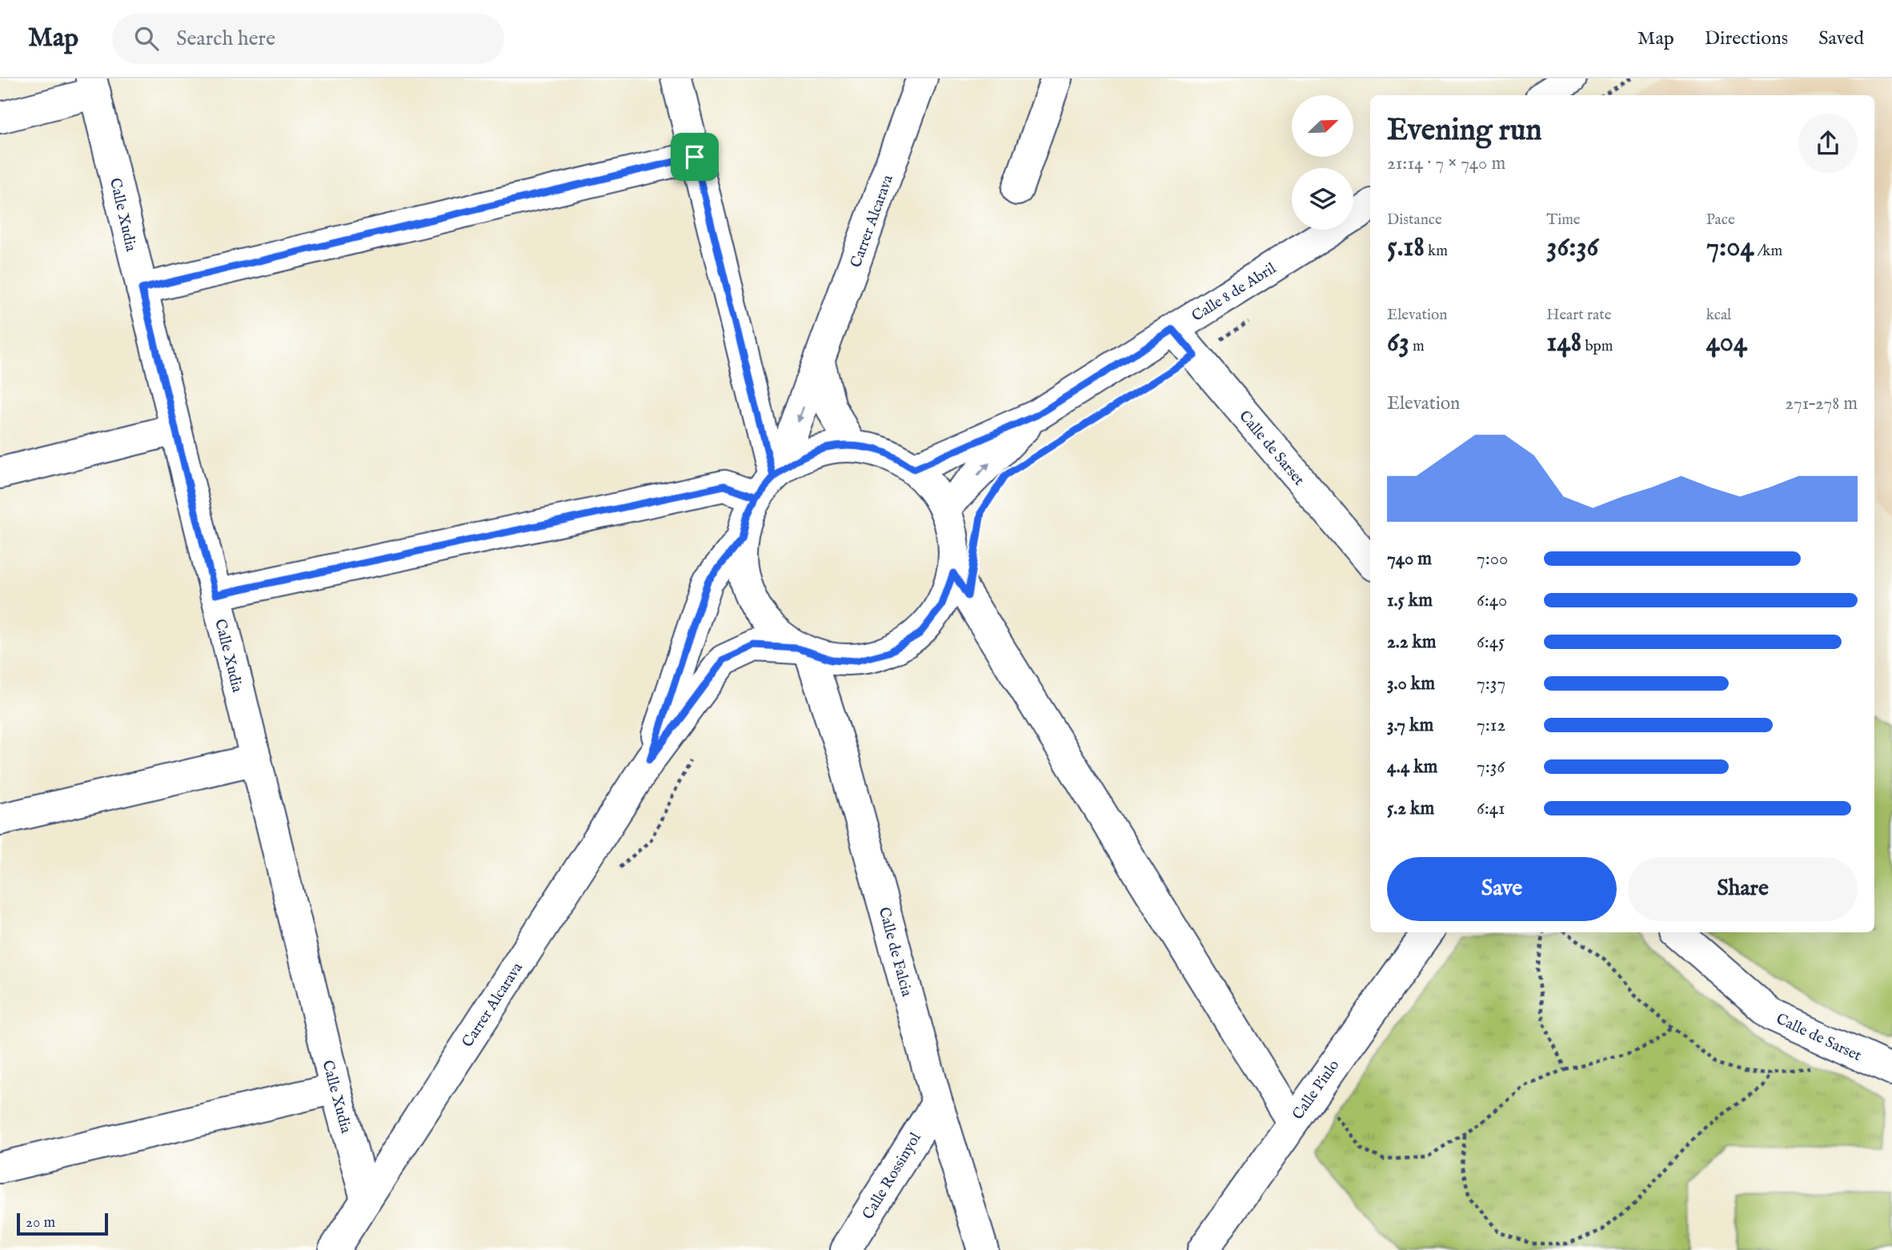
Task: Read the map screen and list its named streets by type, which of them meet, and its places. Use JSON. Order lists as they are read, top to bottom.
{
  "streets": {
    "street": [
      "Calle Xudia",
      "Carrer Alcarava",
      "Calle 8 de Abril",
      "Calle de Sarset",
      "Calle de Falcia",
      "Calle Piulo",
      "Calle Rossinyol"
    ]
  },
  "crossings": [
    ["Calle Xudia", "Carrer Alcarava"],
    ["Carrer Alcarava", "Calle de Falcia"],
    ["Calle 8 de Abril", "Calle de Sarset"],
    ["Calle de Falcia", "Calle Rossinyol"]
  ],
  "scale_bar": "20 m",
  "north": "top right",
  "page": {
    "header": "Map",
    "search": "Search here",
    "nav": ["Map", "Directions", "Saved"],
    "heading": ["Evening run", "21:14 · 7 × 740 m"],
    "stats": [
      ["Distance", "5.18 km"],
      ["Time", "36:36"],
      ["Pace", "7:04 /km"],
      ["Elevation", "63 m"],
      ["Heart rate", "148 bpm"],
      ["kcal", "404"]
    ],
    "chart": ["Elevation", "271–278 m"],
    "list": [
      {
        "name": "740 m",
        "note": "7:00"
      },
      {
        "name": "1.5 km",
        "note": "6:40"
      },
      {
        "name": "2.2 km",
        "note": "6:45"
      },
      {
        "name": "3.0 km",
        "note": "7:37"
      },
      {
        "name": "3.7 km",
        "note": "7:12"
      },
      {
        "name": "4.4 km",
        "note": "7:36"
      },
      {
        "name": "5.2 km",
        "note": "6:41"
      }
    ],
    "buttons": ["Save", "Share"],
    "scale": "20 m"
  }
}
